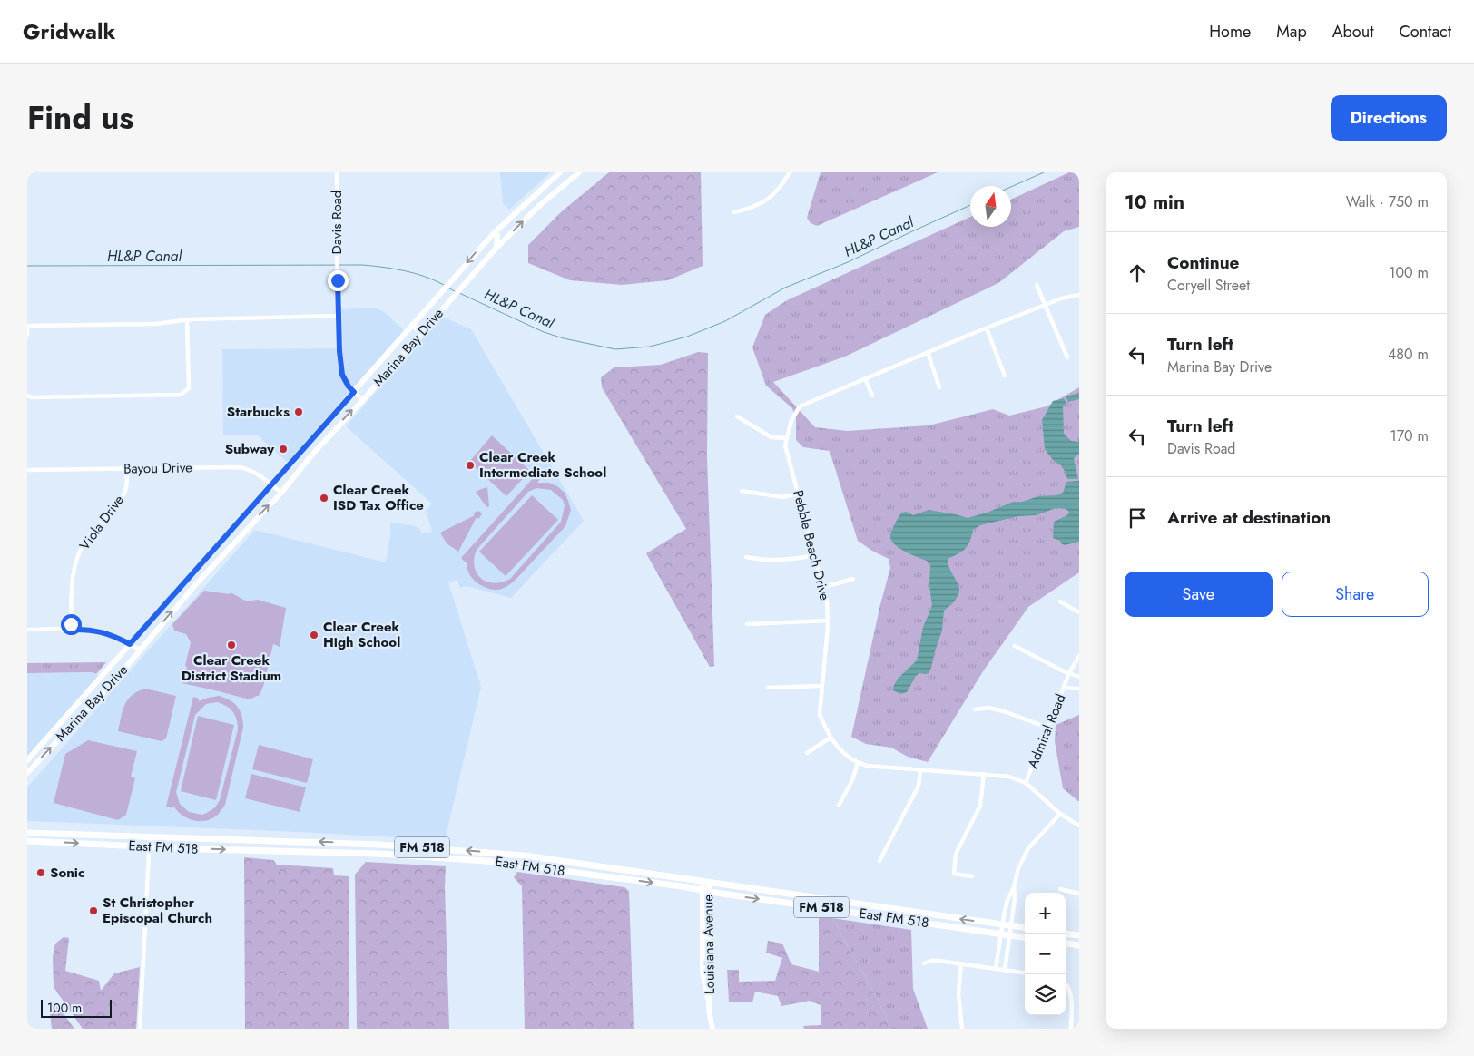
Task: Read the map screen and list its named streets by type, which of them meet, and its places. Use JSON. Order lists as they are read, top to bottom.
{
  "streets": {
    "main road": [
      "Marina Bay Drive",
      "East FM 518",
      "FM 518",
      "Louisiana Avenue"
    ],
    "street": [
      "Davis Road",
      "Bayou Drive",
      "Viola Drive",
      "Pebble Beach Drive",
      "Admiral Road"
    ]
  },
  "crossings": [
    ["Davis Road", "Marina Bay Drive"],
    ["Marina Bay Drive", "Bayou Drive"],
    ["Bayou Drive", "Viola Drive"],
    ["Pebble Beach Drive", "Admiral Road"],
    ["East FM 518", "Louisiana Avenue"]
  ],
  "water": ["HL&P Canal"],
  "places": [
    "Starbucks",
    "Subway",
    "Clear Creek Intermediate School",
    "Clear Creek ISD Tax Office",
    "Clear Creek High School",
    "Clear Creek District Stadium",
    "Sonic",
    "St Christopher Episcopal Church"
  ],
  "scale_bar": "100 m",
  "north": "top",
  "page": {
    "header": "Gridwalk",
    "nav": [
      "Home",
      "Map",
      "About",
      "Contact"
    ],
    "title": "Find us",
    "buttons": [
      "Directions",
      ["Save", "Share"]
    ],
    "heading": ["10 min", "Walk · 750 m"],
    "list": [
      ["Continue", "Coryell Street", "100 m"],
      ["Turn left", "Marina Bay Drive", "480 m"],
      ["Turn left", "Davis Road", "170 m"],
      "Arrive at destination"
    ],
    "map_buttons": ["+", "−"],
    "scale": "100 m"
  }
}
